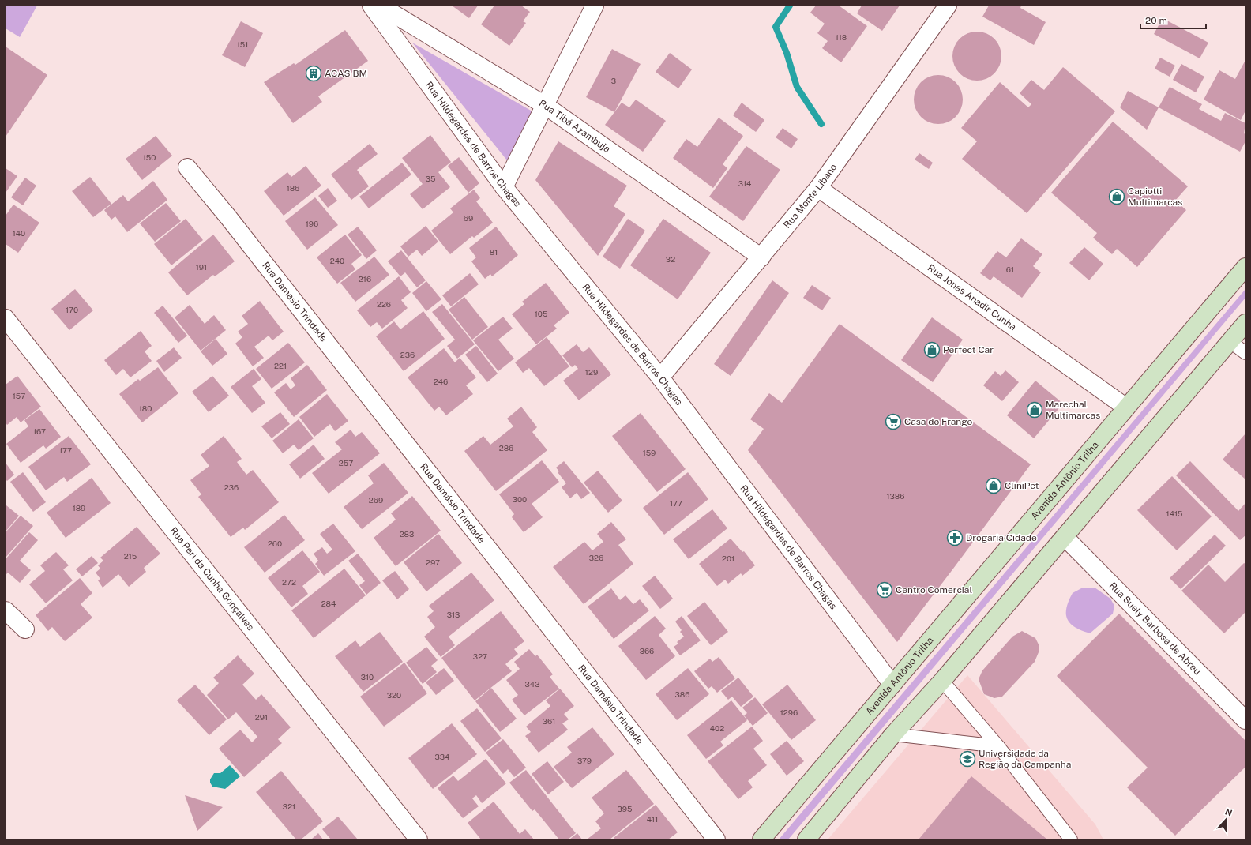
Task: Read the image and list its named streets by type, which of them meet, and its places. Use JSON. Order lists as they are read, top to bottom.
{
  "streets": {
    "main road": ["Avenida Antônio Trilha"],
    "street": [
      "Rua Tibá Azambuja",
      "Rua Hildegardes de Barros Chagas",
      "Rua Monte Líbano",
      "Rua Jonas Anadir Cunha",
      "Rua Damásio Trindade",
      "Rua Peri da Cunha Gonçalves",
      "Rua Suely Barbosa de Abreu"
    ]
  },
  "crossings": [
    ["Rua Tibá Azambuja", "Rua Monte Líbano"],
    ["Rua Hildegardes de Barros Chagas", "Rua Monte Líbano"],
    ["Rua Hildegardes de Barros Chagas", "Avenida Antônio Trilha"],
    ["Rua Monte Líbano", "Rua Jonas Anadir Cunha"],
    ["Rua Jonas Anadir Cunha", "Avenida Antônio Trilha"]
  ],
  "places": {
    "building": ["ACAS BM"],
    "shop": [
      "Capiotti Multimarcas",
      "Perfect Car",
      "Marechal Multimarcas",
      "CliniPet"
    ],
    "supermarket": ["Casa do Frango", "Centro Comercial"],
    "pharmacy": ["Drogaria Cidade"],
    "school or university": ["Universidade da Região da Campanha"]
  },
  "house_numbers": [
    "118",
    "151",
    "3",
    "150",
    "35",
    "314",
    "186",
    "69",
    "196",
    "140",
    "81",
    "32",
    "240",
    "191",
    "61",
    "216",
    "226",
    "170",
    "105",
    "236",
    "221",
    "129",
    "246",
    "157",
    "180",
    "167",
    "286",
    "177",
    "159",
    "257",
    "236",
    "1386",
    "300",
    "269",
    "177",
    "189",
    "1415",
    "283",
    "260",
    "215",
    "326",
    "201",
    "297",
    "272",
    "284",
    "313",
    "366",
    "327",
    "310",
    "343",
    "386",
    "320",
    "1296",
    "291",
    "361",
    "402",
    "334",
    "379",
    "321",
    "395",
    "411"
  ],
  "scale_bar": "20 m",
  "north": "top"
}
